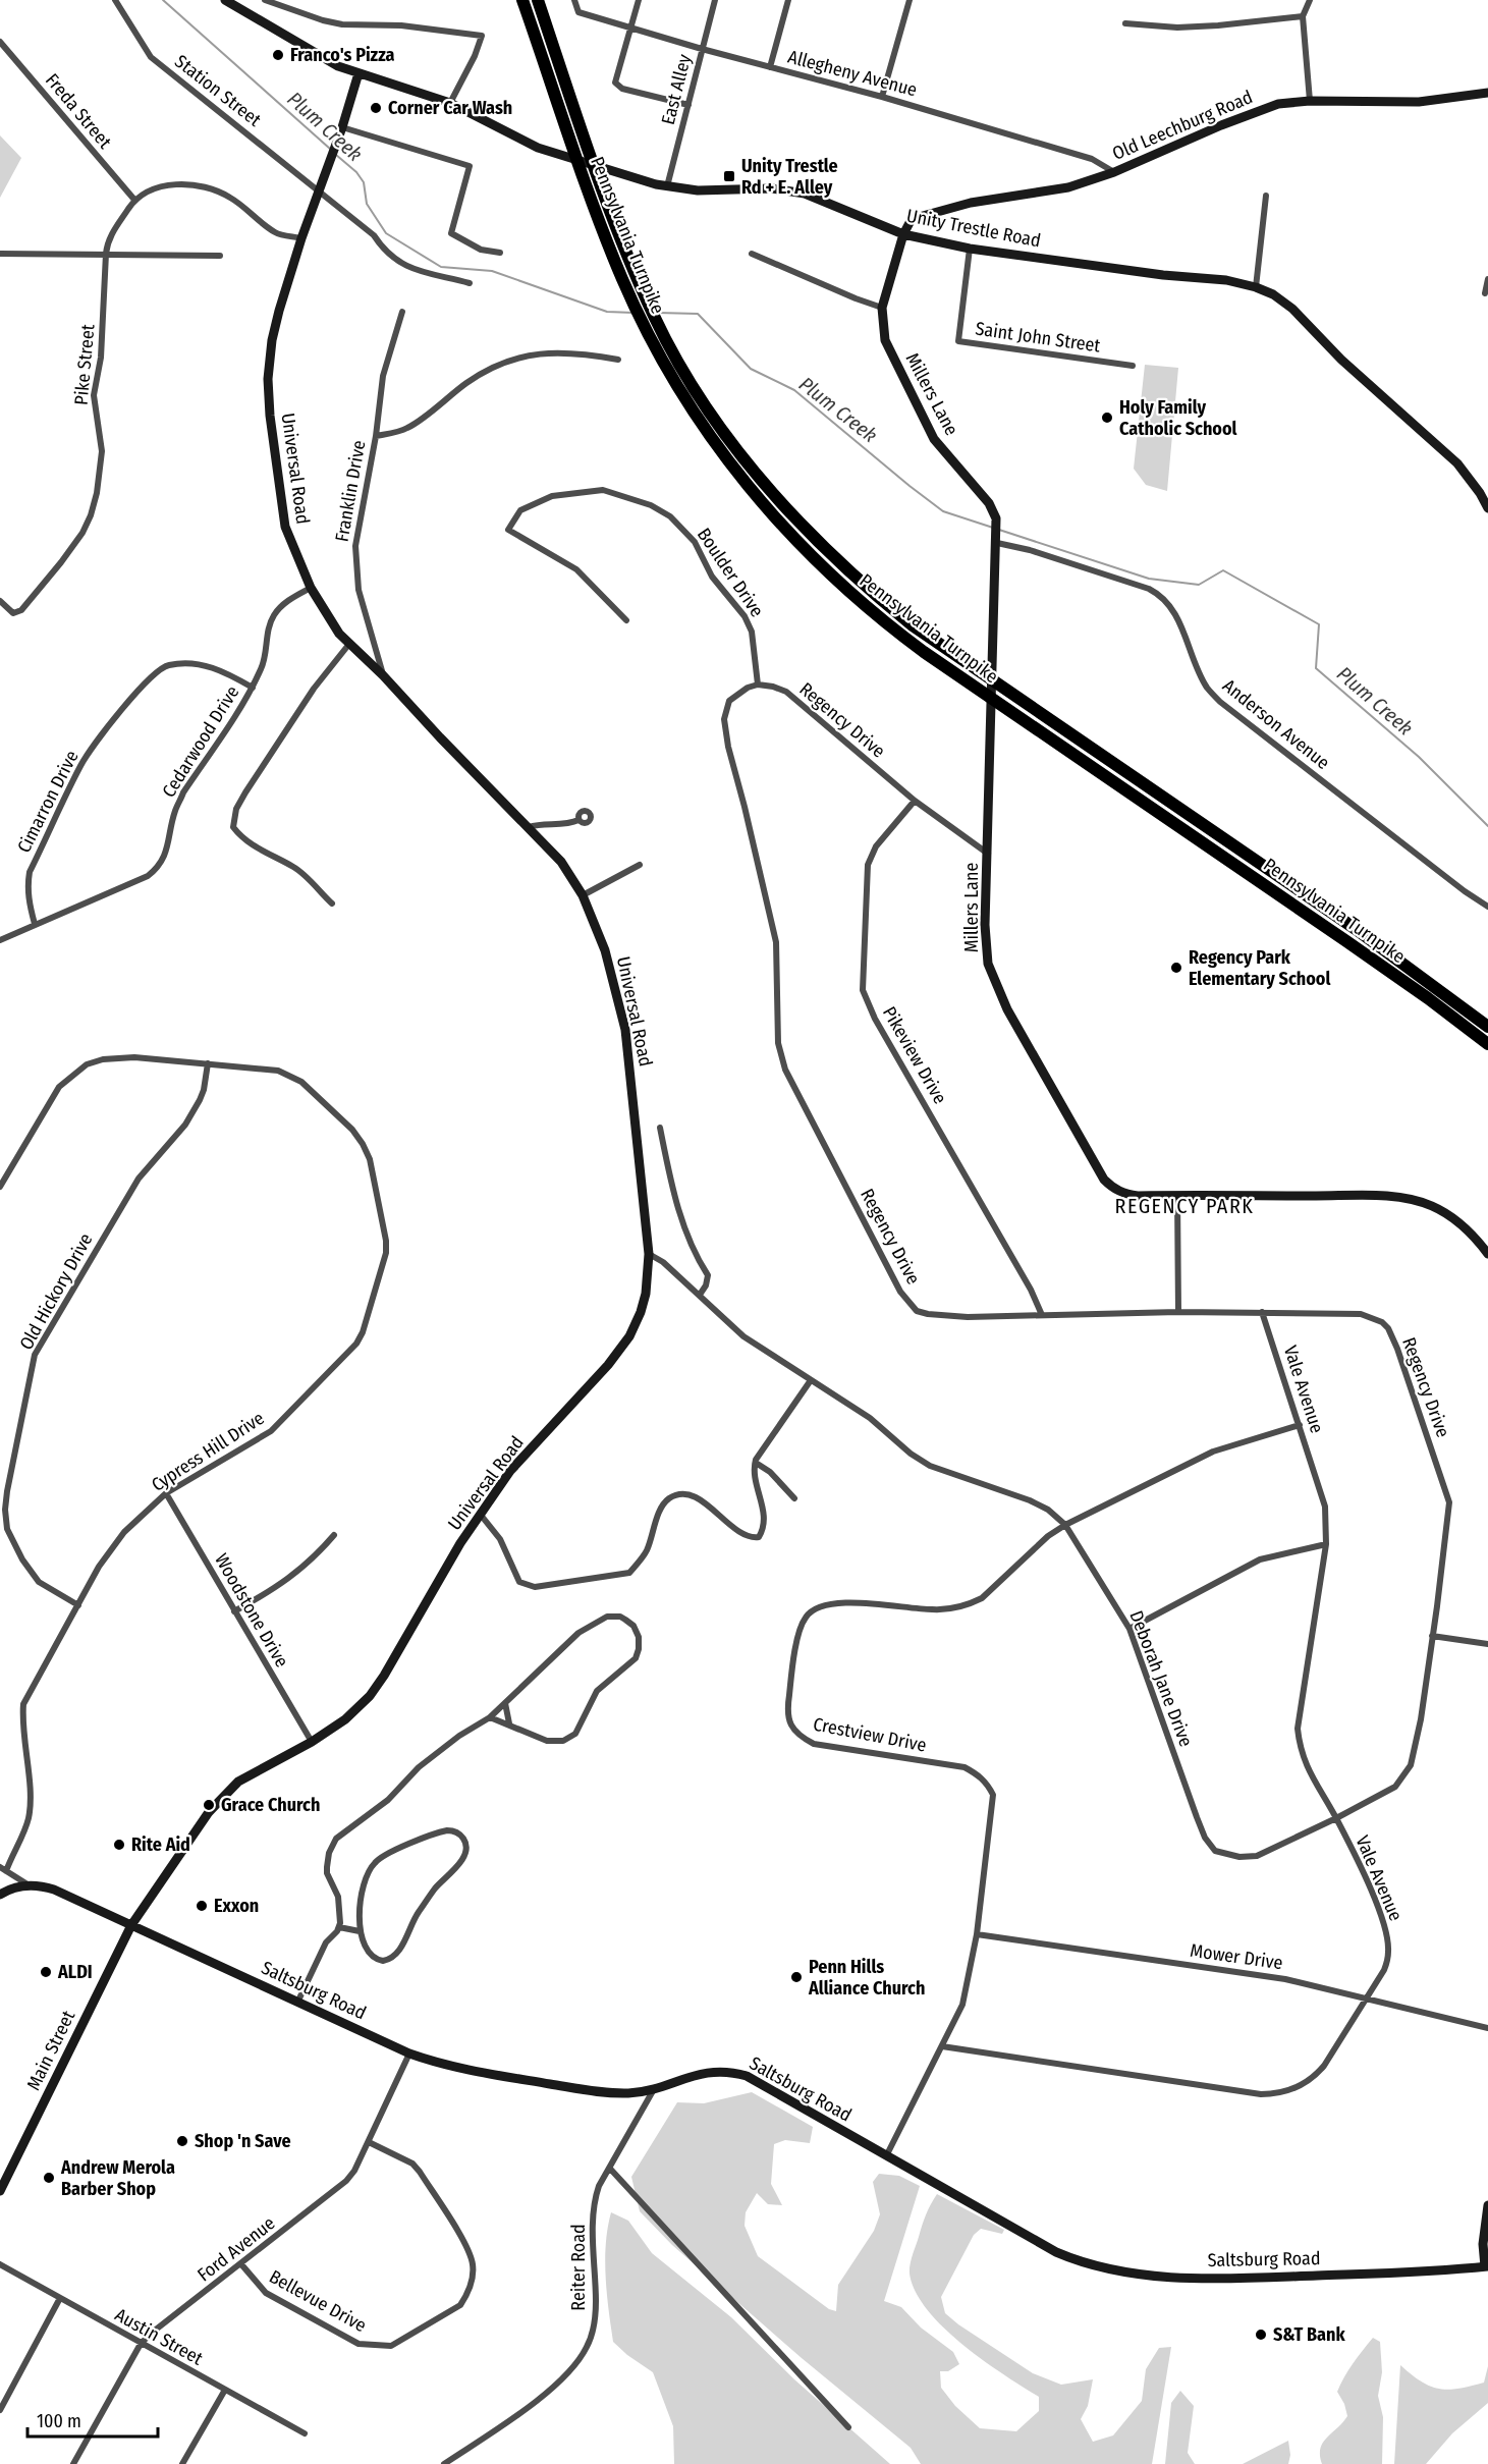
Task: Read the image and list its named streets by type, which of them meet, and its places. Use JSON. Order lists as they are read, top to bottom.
{
  "streets": {
    "highway": ["Pennsylvania Turnpike"],
    "street": [
      "Allegheny Avenue",
      "East Alley",
      "Station Street",
      "Freda Street",
      "Old Leechburg Road",
      "Unity Trestle Road",
      "Saint John Street",
      "Pike Street",
      "Millers Lane",
      "Universal Road",
      "Franklin Drive",
      "Boulder Drive",
      "Regency Drive",
      "Anderson Avenue",
      "Cedarwood Drive",
      "Cimarron Drive",
      "Pikeview Drive",
      "Old Hickory Drive",
      "Vale Avenue",
      "Cypress Hill Drive",
      "Woodstone Drive",
      "Deborah Jane Drive",
      "Crestview Drive",
      "Mower Drive",
      "Saltsburg Road",
      "Main Street",
      "Ford Avenue",
      "Reiter Road",
      "Bellevue Drive",
      "Austin Street"
    ]
  },
  "crossings": [
    ["Allegheny Avenue", "East Alley"],
    ["Allegheny Avenue", "Old Leechburg Road"],
    ["East Alley", "Unity Trestle Road"],
    ["Station Street", "Universal Road"],
    ["Old Leechburg Road", "Unity Trestle Road"],
    ["Old Leechburg Road", "Millers Lane"],
    ["Unity Trestle Road", "Saint John Street"],
    ["Unity Trestle Road", "Millers Lane"],
    ["Unity Trestle Road", "Universal Road"],
    ["Millers Lane", "Regency Drive"],
    ["Millers Lane", "Anderson Avenue"],
    ["Universal Road", "Franklin Drive"],
    ["Universal Road", "Cedarwood Drive"],
    ["Universal Road", "Woodstone Drive"],
    ["Universal Road", "Deborah Jane Drive"],
    ["Universal Road", "Saltsburg Road"],
    ["Universal Road", "Main Street"],
    ["Boulder Drive", "Regency Drive"],
    ["Regency Drive", "Pikeview Drive"],
    ["Regency Drive", "Vale Avenue"],
    ["Regency Drive", "Deborah Jane Drive"],
    ["Cedarwood Drive", "Cimarron Drive"],
    ["Old Hickory Drive", "Cypress Hill Drive"],
    ["Vale Avenue", "Deborah Jane Drive"],
    ["Vale Avenue", "Crestview Drive"],
    ["Vale Avenue", "Mower Drive"],
    ["Cypress Hill Drive", "Woodstone Drive"],
    ["Deborah Jane Drive", "Crestview Drive"],
    ["Crestview Drive", "Mower Drive"],
    ["Crestview Drive", "Saltsburg Road"],
    ["Saltsburg Road", "Main Street"],
    ["Saltsburg Road", "Ford Avenue"],
    ["Saltsburg Road", "Reiter Road"],
    ["Ford Avenue", "Bellevue Drive"],
    ["Ford Avenue", "Austin Street"]
  ],
  "districts": ["REGENCY PARK"],
  "water": ["Plum Creek"],
  "places": {
    "other": [
      "Franco's Pizza",
      "Corner Car Wash",
      "Holy Family Catholic School",
      "Regency Park Elementary School",
      "Grace Church",
      "Rite Aid",
      "Exxon",
      "ALDI",
      "Penn Hills Alliance Church",
      "Shop 'n Save",
      "Andrew Merola Barber Shop",
      "S&T Bank"
    ],
    "transit": ["Unity Trestle Rd + E. Alley"]
  },
  "scale_bar": "100 m"
}
